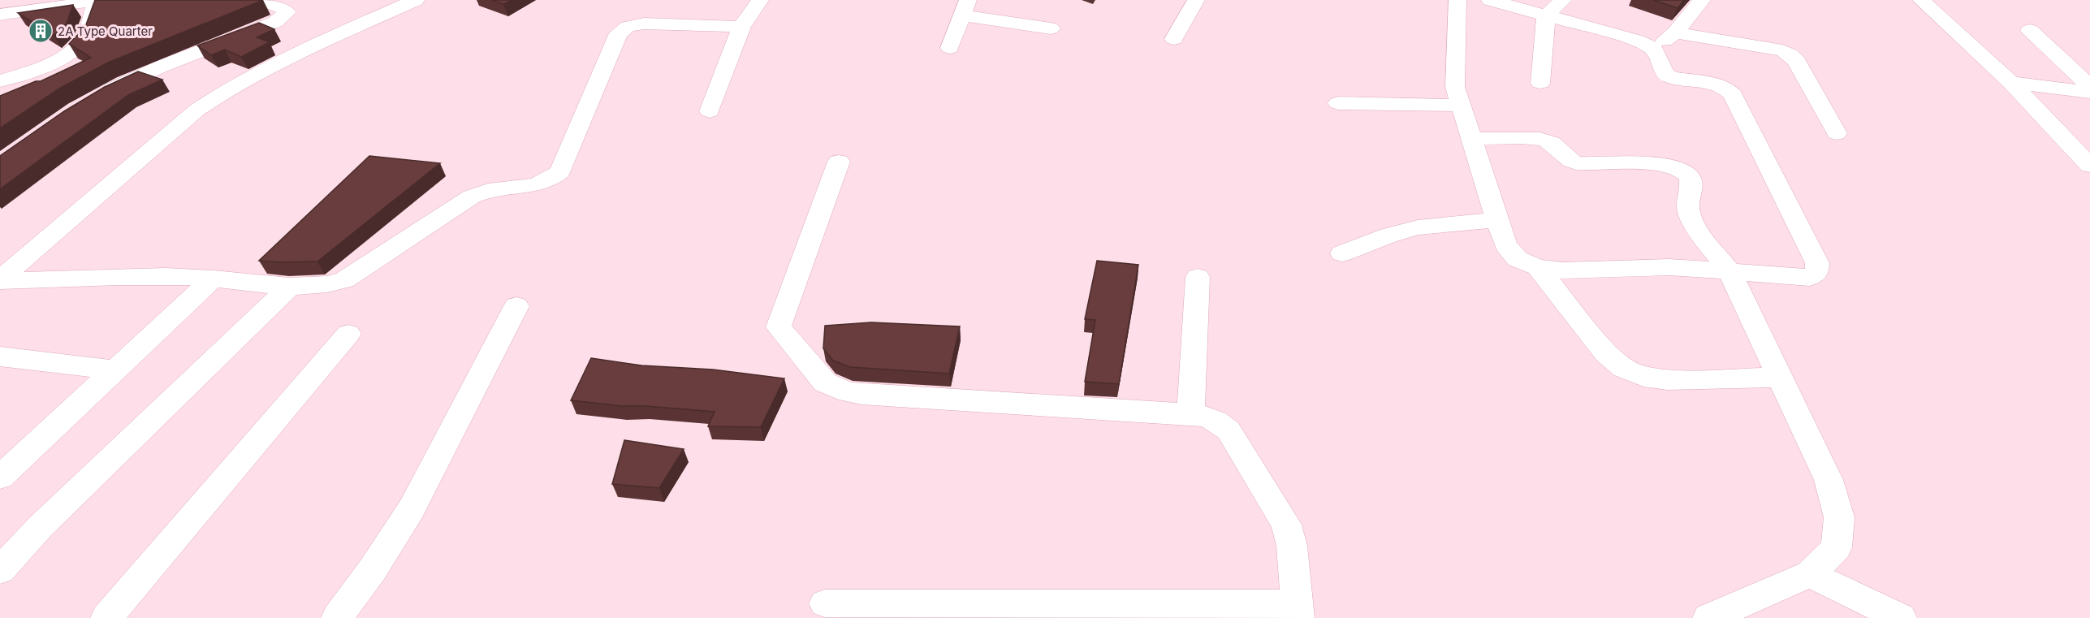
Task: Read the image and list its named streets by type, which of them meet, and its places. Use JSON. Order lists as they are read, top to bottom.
{
  "places": {
    "building": ["2A Type Quarter"]
  }
}
